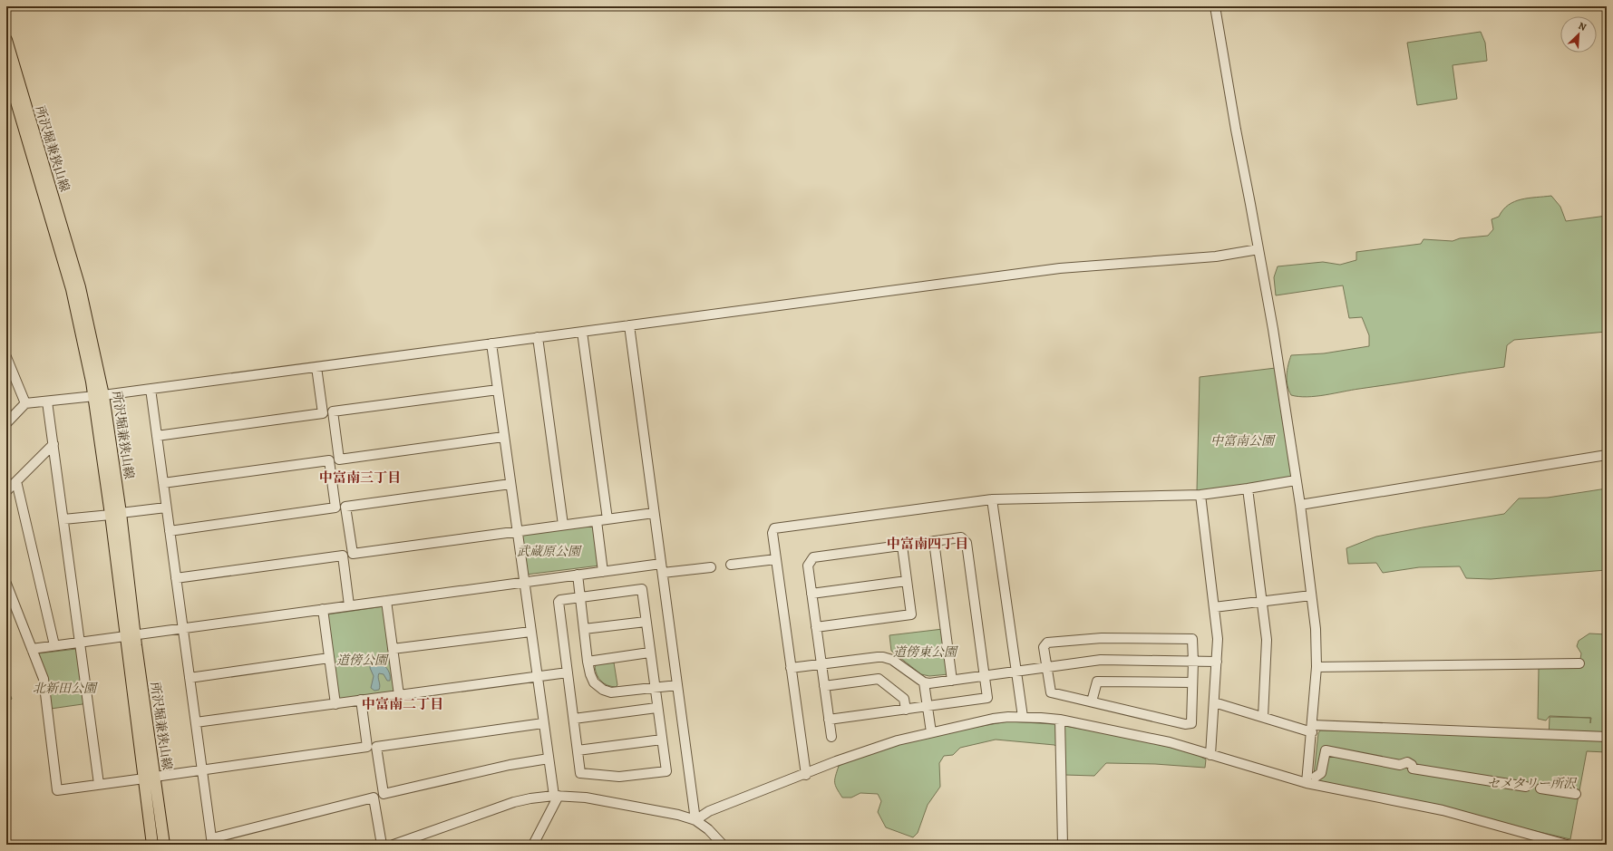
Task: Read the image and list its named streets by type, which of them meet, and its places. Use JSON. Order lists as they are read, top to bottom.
{
  "streets": {
    "main road": ["所沢堀兼狭山線"]
  },
  "districts": ["中富南三丁目", "中富南四丁目", "中富南二丁目"],
  "parks": [
    "中富南公園",
    "武蔵原公園",
    "道傍東公園",
    "道傍公園",
    "北新田公園",
    "セメタリー所沢"
  ],
  "north": "top right"
}
